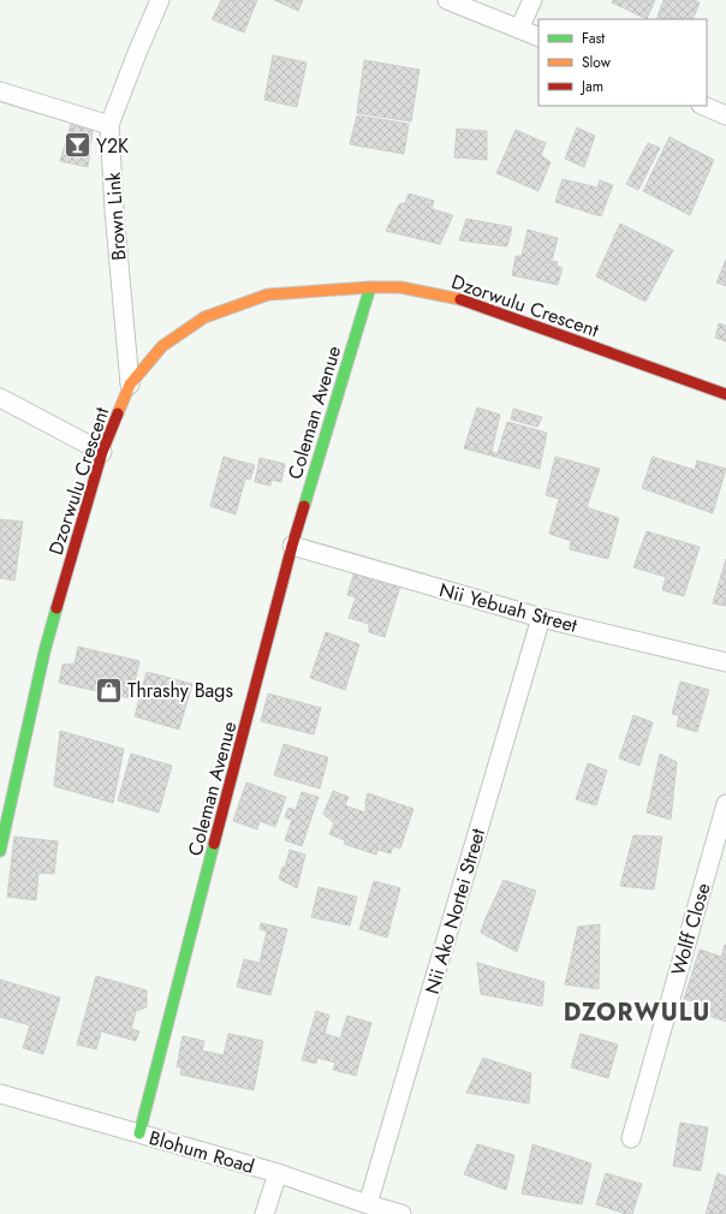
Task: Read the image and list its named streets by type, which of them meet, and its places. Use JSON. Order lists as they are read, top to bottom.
{
  "streets": {
    "street": [
      "Brown Link",
      "Dzorwulu Crescent",
      "Coleman Avenue",
      "Nii Yebuah Street",
      "Nii Ako Nortei Street",
      "Wolff Close",
      "Blohum Road"
    ]
  },
  "crossings": [
    ["Brown Link", "Dzorwulu Crescent"],
    ["Dzorwulu Crescent", "Coleman Avenue"],
    ["Coleman Avenue", "Nii Yebuah Street"],
    ["Coleman Avenue", "Blohum Road"],
    ["Nii Yebuah Street", "Nii Ako Nortei Street"],
    ["Nii Ako Nortei Street", "Blohum Road"]
  ],
  "districts": ["DZORWULU"],
  "places": {
    "bar": ["Y2K"],
    "shop": ["Thrashy Bags"]
  },
  "legend": ["Fast", "Slow", "Jam"]
}
